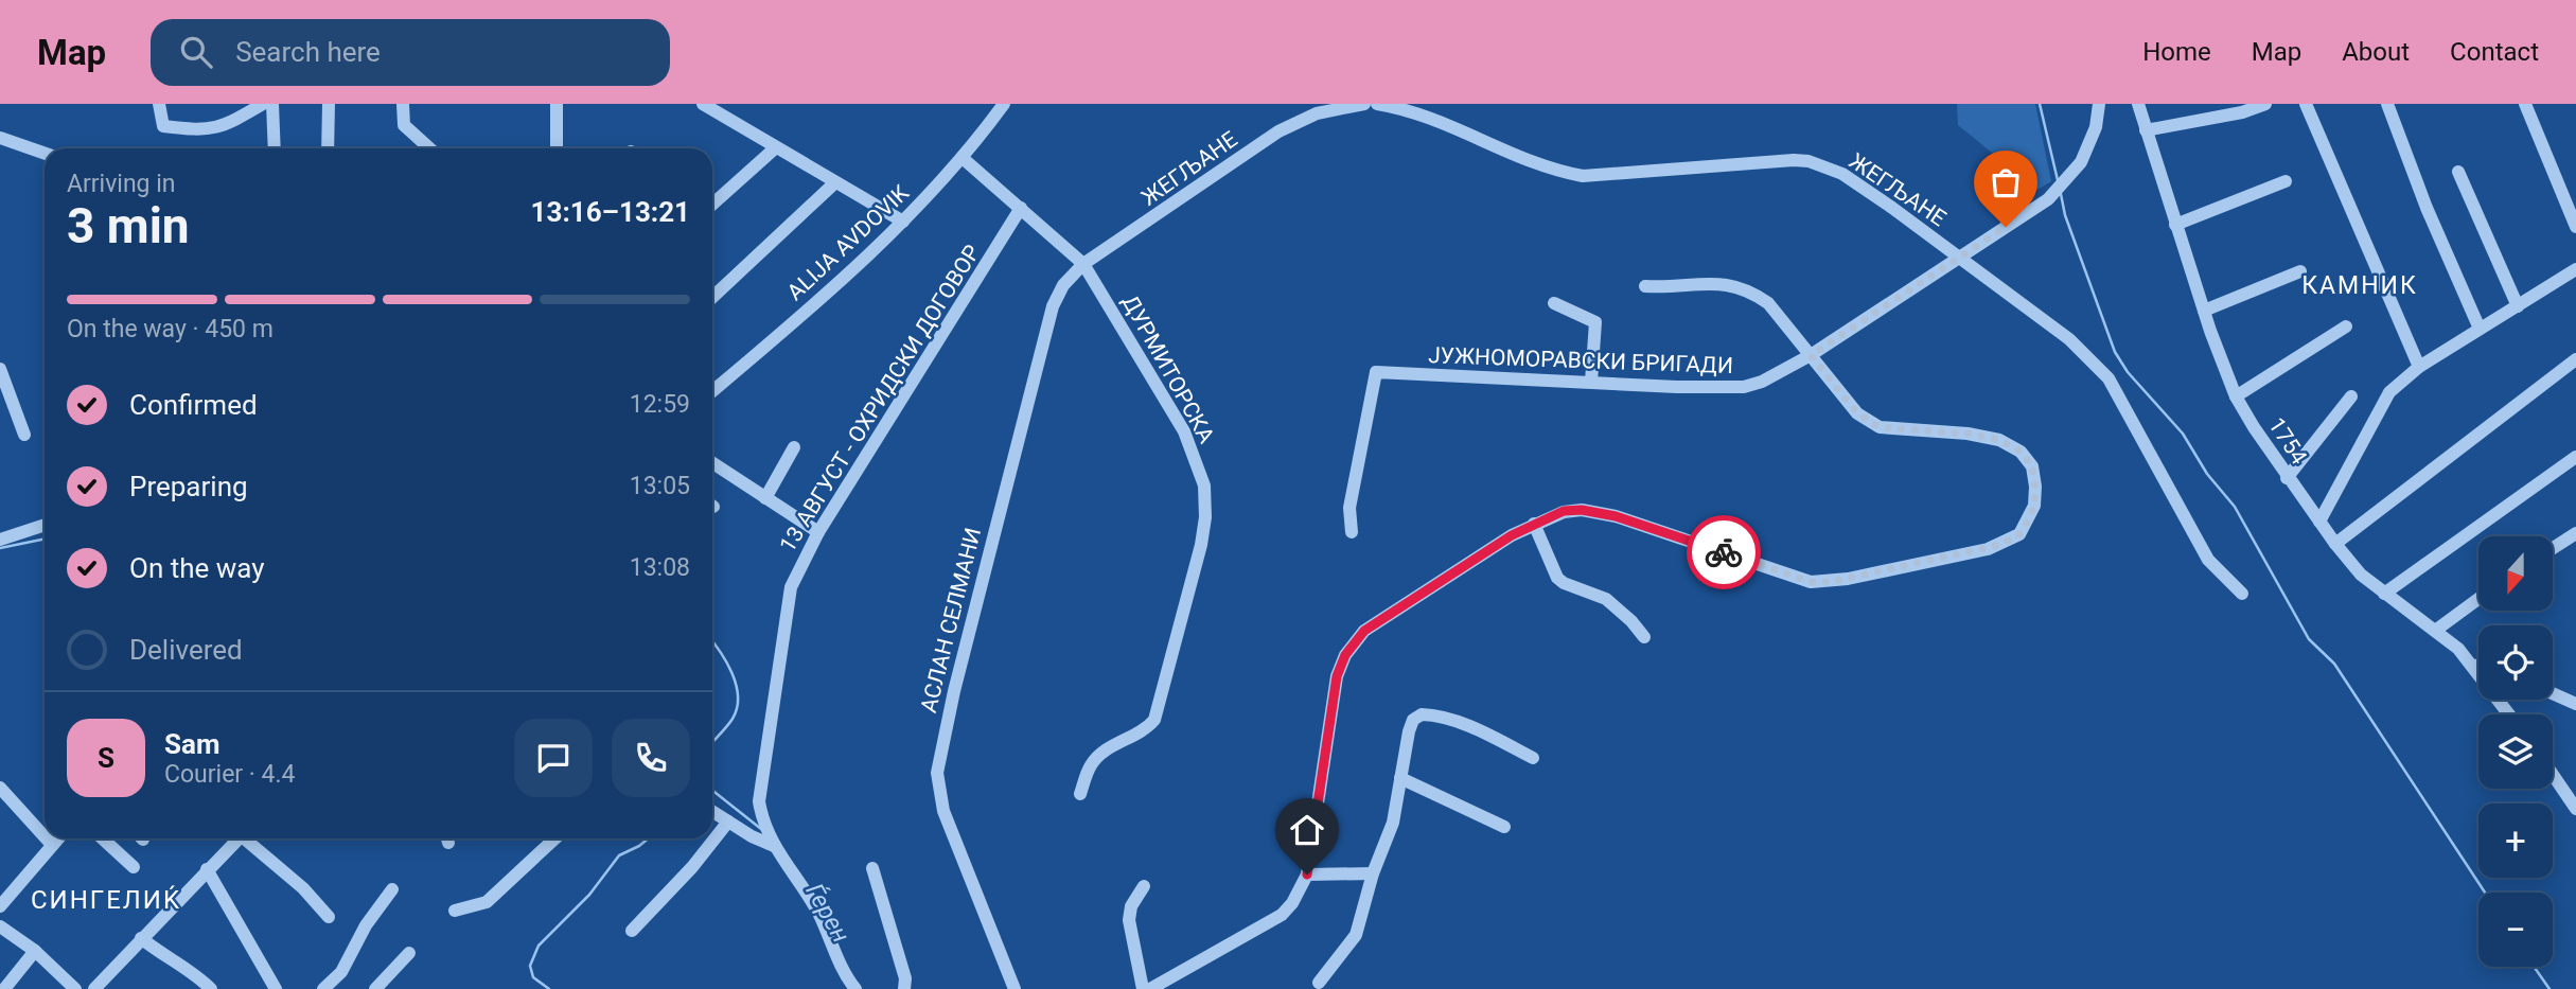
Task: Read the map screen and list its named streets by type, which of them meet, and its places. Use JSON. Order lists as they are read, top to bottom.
{
  "streets": {
    "street": [
      "ЖЕГЉАНЕ",
      "ALIJA AVDOVIK",
      "ЈУЖНОМОРАВСКИ БРИГАДИ",
      "ДУРМИТОРСКА",
      "13 АВГУСТ - ОХРИДСКИ ДОГОВОР",
      "1754",
      "АСЛАН СЕЛМАНИ"
    ]
  },
  "crossings": [
    ["ЖЕГЉАНЕ", "ЈУЖНОМОРАВСКИ БРИГАДИ"],
    ["ЖЕГЉАНЕ", "ДУРМИТОРСКА"],
    ["ЖЕГЉАНЕ", "АСЛАН СЕЛМАНИ"],
    ["ALIJA AVDOVIK", "ДУРМИТОРСКА"],
    ["ДУРМИТОРСКА", "13 АВГУСТ - ОХРИДСКИ ДОГОВОР"],
    ["ДУРМИТОРСКА", "АСЛАН СЕЛМАНИ"]
  ],
  "districts": ["КАМНИК", "СИНГЕЛИЌ"],
  "water": ["Ѓерен"],
  "north": "bottom",
  "page": {
    "header": "Map",
    "search": "Search here",
    "nav": [
      "Home",
      "Map",
      "About",
      "Contact"
    ],
    "heading": ["3 min", "Arriving in", "13:16–13:21"],
    "panel": ["Sam", "Courier · 4.4"],
    "bar": "On the way · 450 m",
    "list": [
      ["Confirmed", "12:59"],
      ["Preparing", "13:05"],
      ["On the way", "13:08"],
      "Delivered"
    ],
    "map_buttons": ["+", "−"],
    "round": "S"
  }
}
